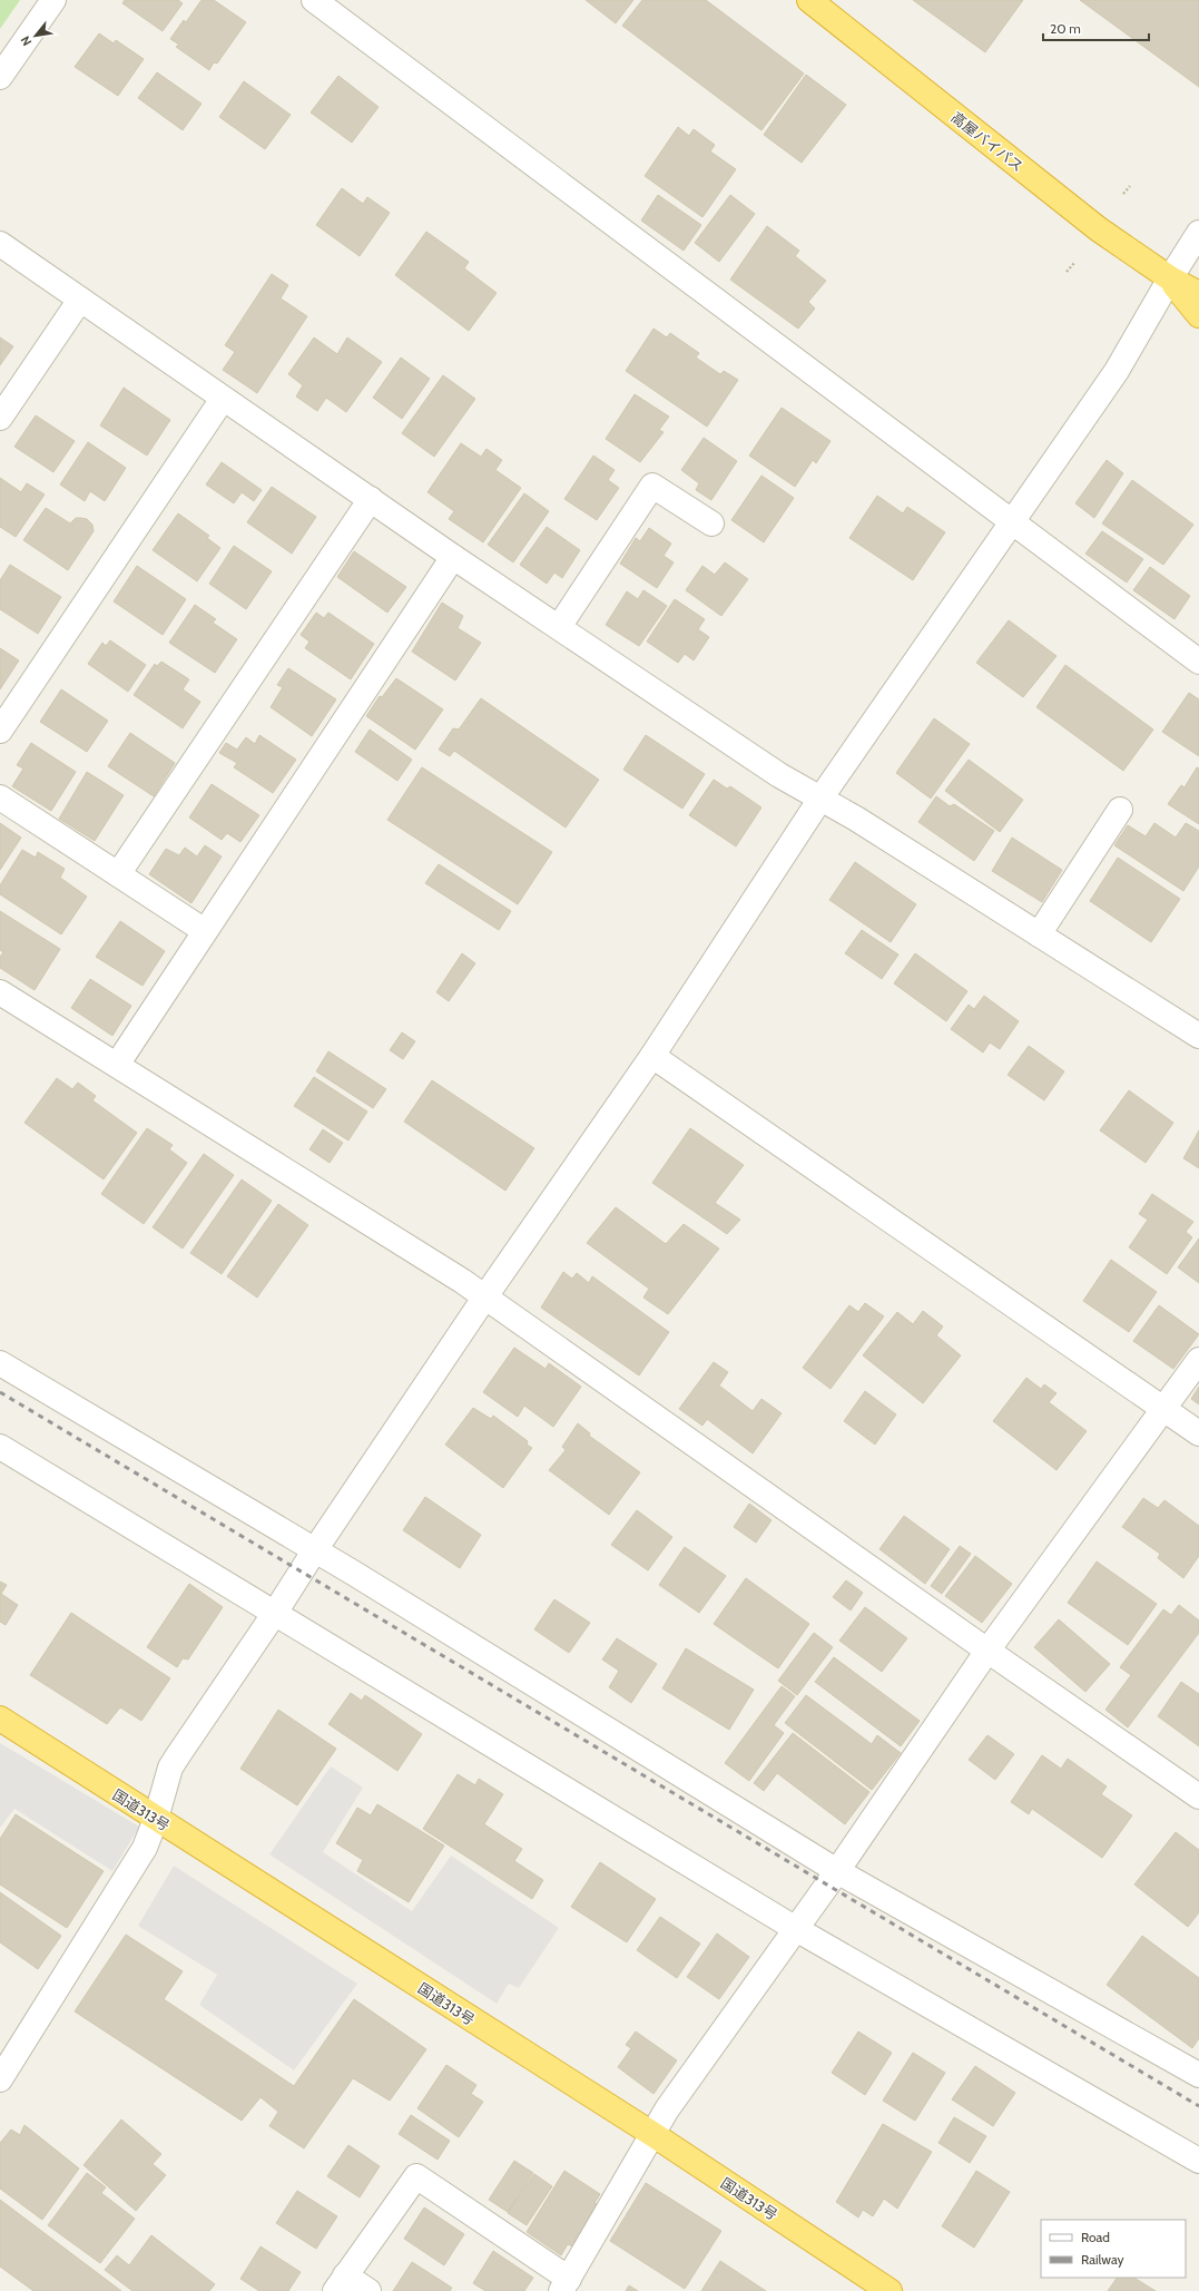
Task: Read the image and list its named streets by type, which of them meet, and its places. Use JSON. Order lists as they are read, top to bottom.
{
  "streets": {
    "highway": ["高屋バイパス", "国道313号"]
  },
  "legend": ["Road", "Railway"],
  "scale_bar": "20 m",
  "north": "bottom left"
}
